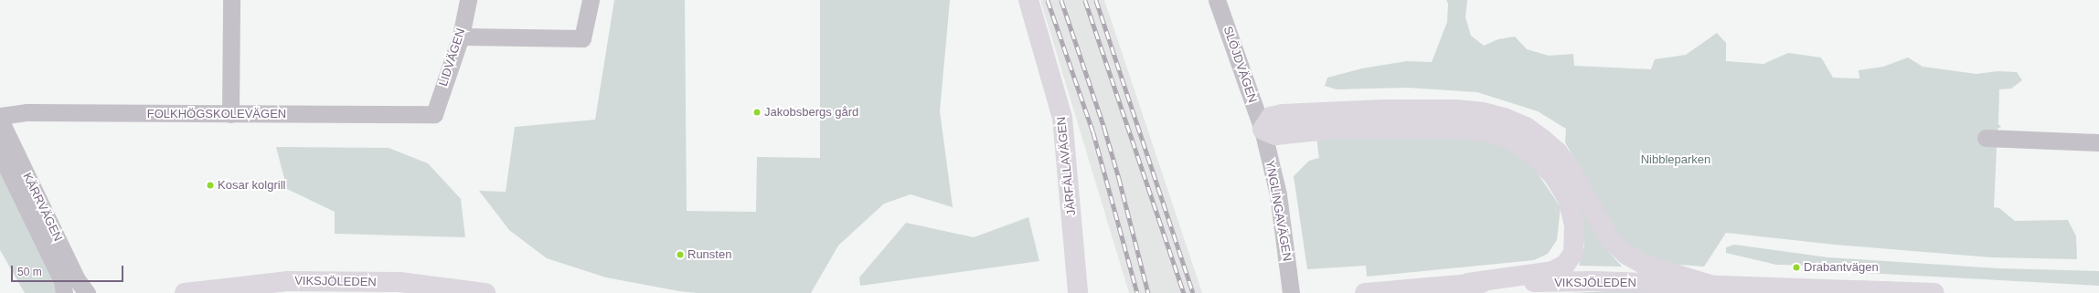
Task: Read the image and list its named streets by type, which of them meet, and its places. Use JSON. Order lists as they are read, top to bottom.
{
  "streets": {
    "main road": ["JÄRFÄLLAVÄGEN", "VIKSJÖLEDEN"],
    "street": [
      "LIDVÄGEN",
      "SLÖJDVÄGEN",
      "FOLKHÖGSKOLEVÄGEN",
      "KÄRRVÄGEN",
      "YNGLINGAVÄGEN"
    ]
  },
  "crossings": [
    ["LIDVÄGEN", "FOLKHÖGSKOLEVÄGEN"],
    ["SLÖJDVÄGEN", "YNGLINGAVÄGEN"]
  ],
  "parks": ["Nibbleparken"],
  "places": [
    "Jakobsbergs gård",
    "Kosar kolgrill",
    "Runsten",
    "Drabantvägen"
  ],
  "scale_bar": "50 m"
}
